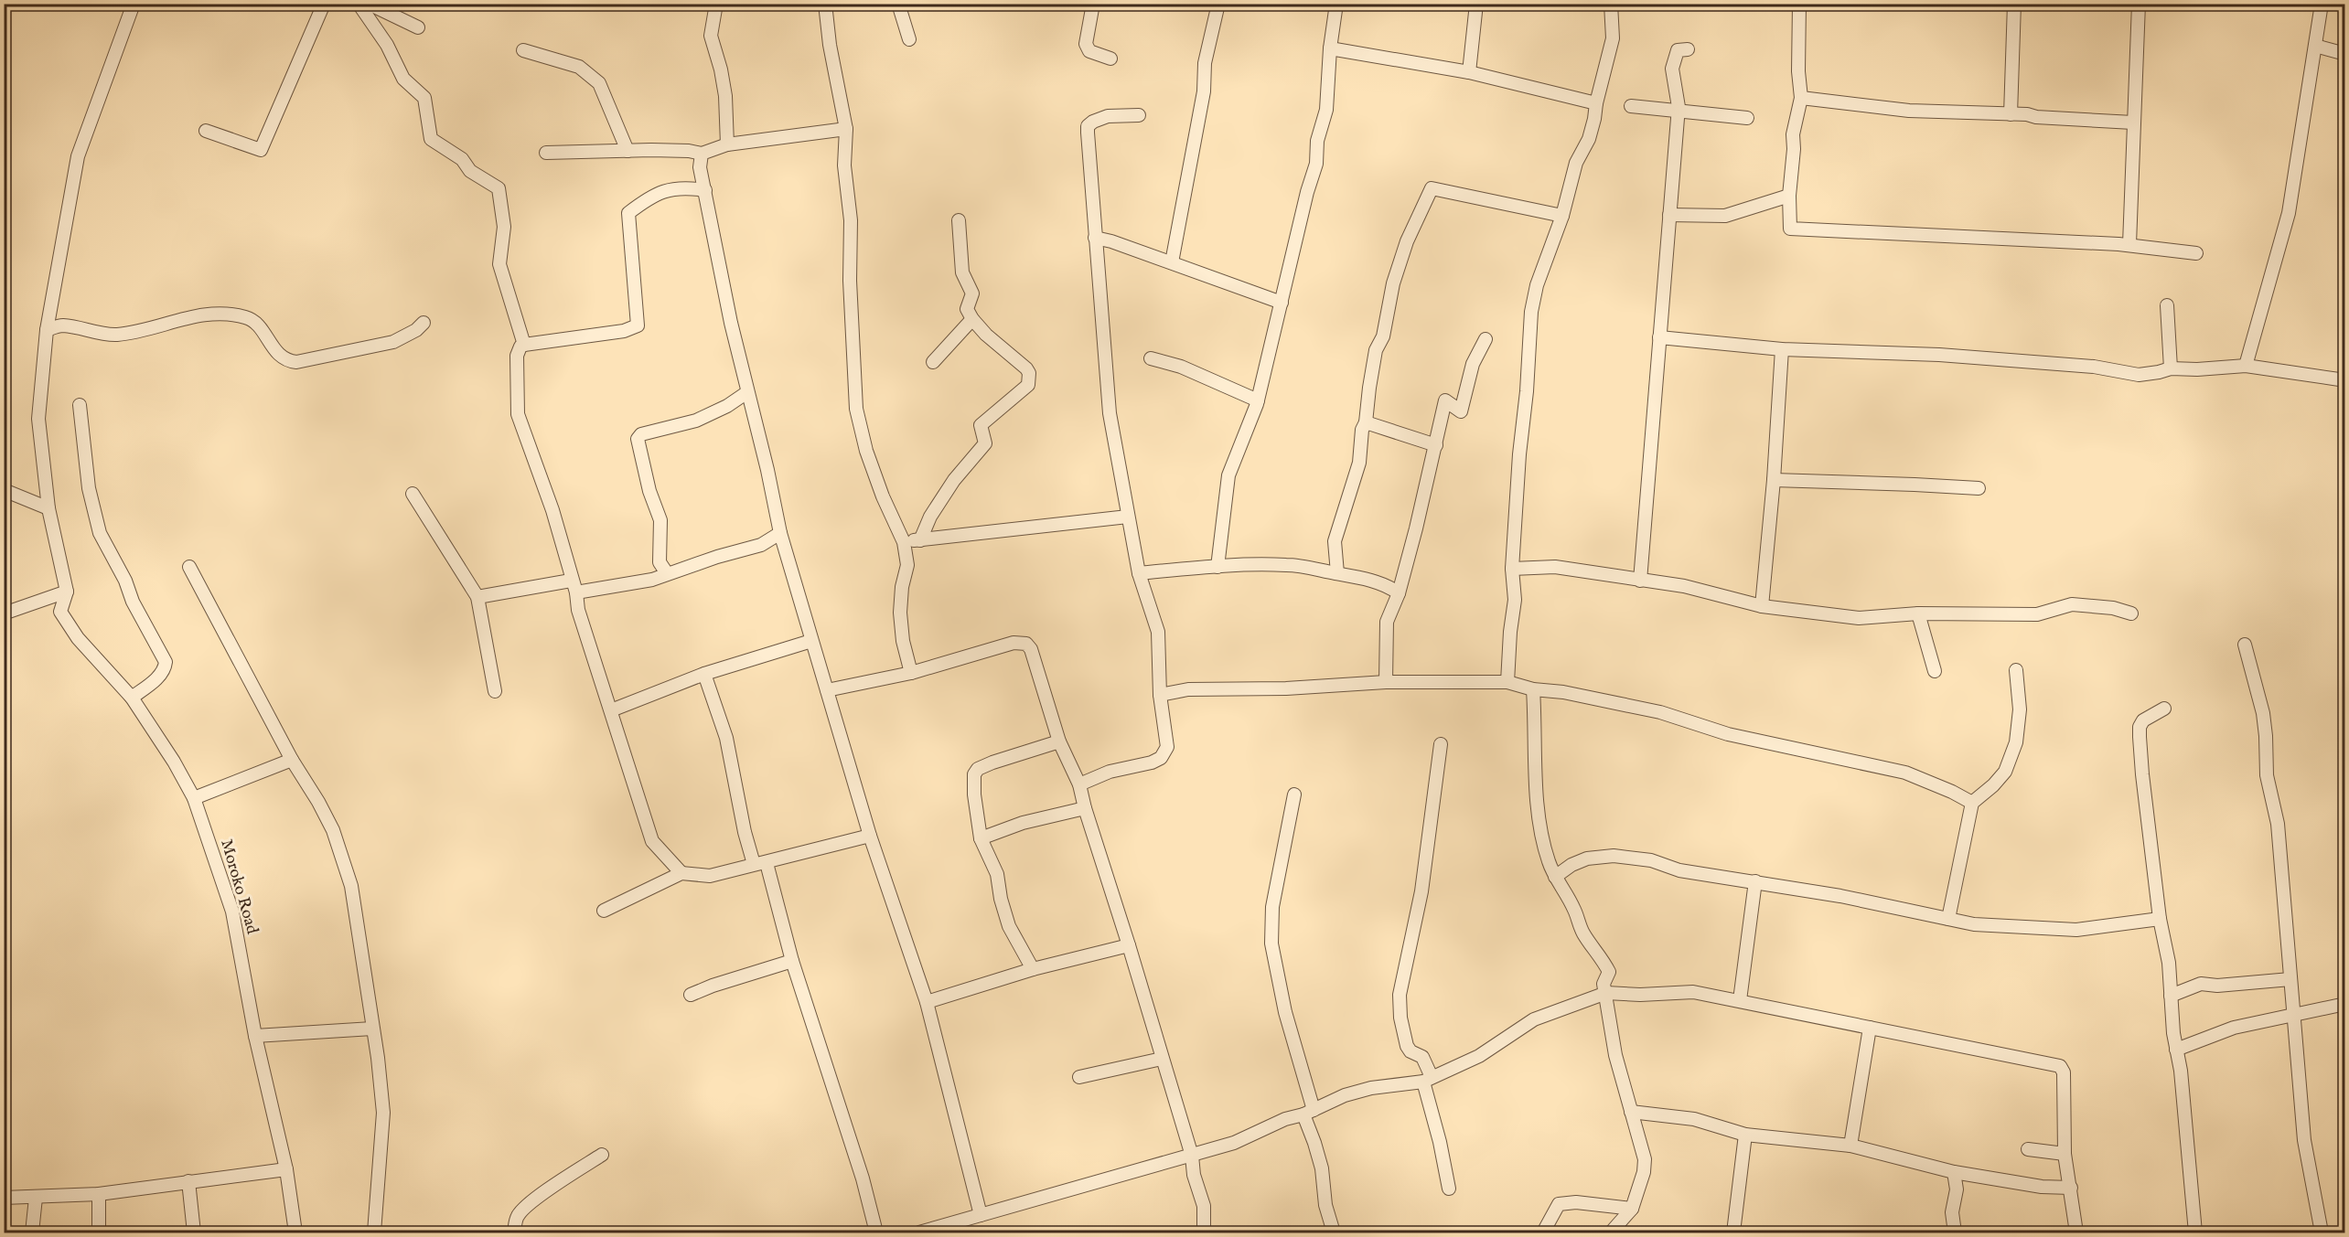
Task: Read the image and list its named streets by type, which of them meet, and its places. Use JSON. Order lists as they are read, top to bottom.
{
  "streets": {
    "street": ["Moroko Road"]
  }
}
